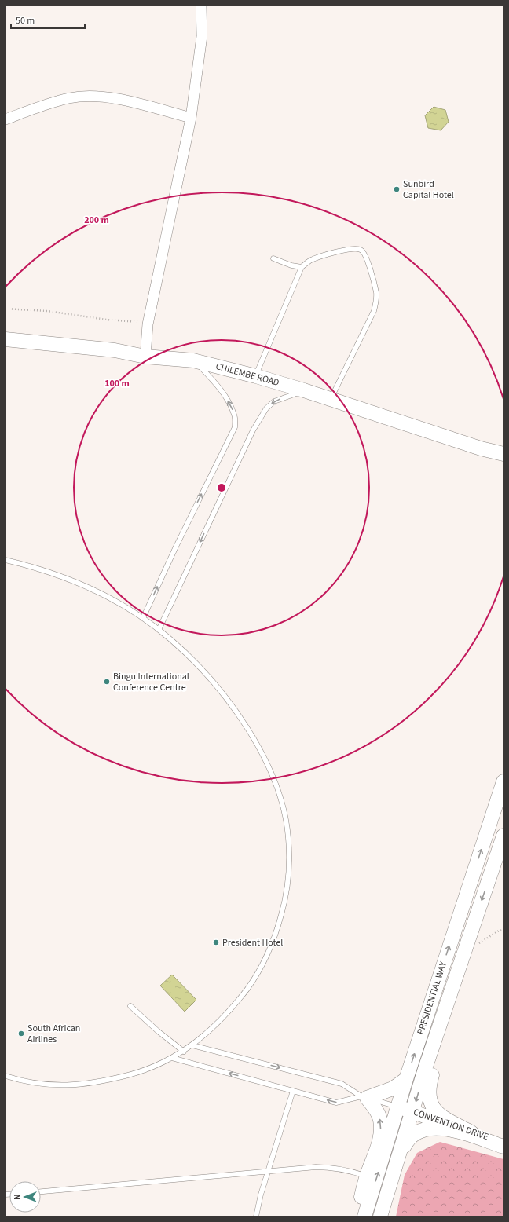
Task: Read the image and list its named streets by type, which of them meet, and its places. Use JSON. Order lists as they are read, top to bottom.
{
  "streets": {
    "main road": ["CHILEMBE ROAD", "PRESIDENTIAL WAY", "CONVENTION DRIVE"]
  },
  "crossings": [
    ["PRESIDENTIAL WAY", "CONVENTION DRIVE"]
  ],
  "places": [
    "Sunbird Capital Hotel",
    "Bingu International Conference Centre",
    "President Hotel",
    "South African Airlines"
  ],
  "scale_bar": "50 m",
  "north": "left",
  "rings": ["200 m", "100 m"]
}
